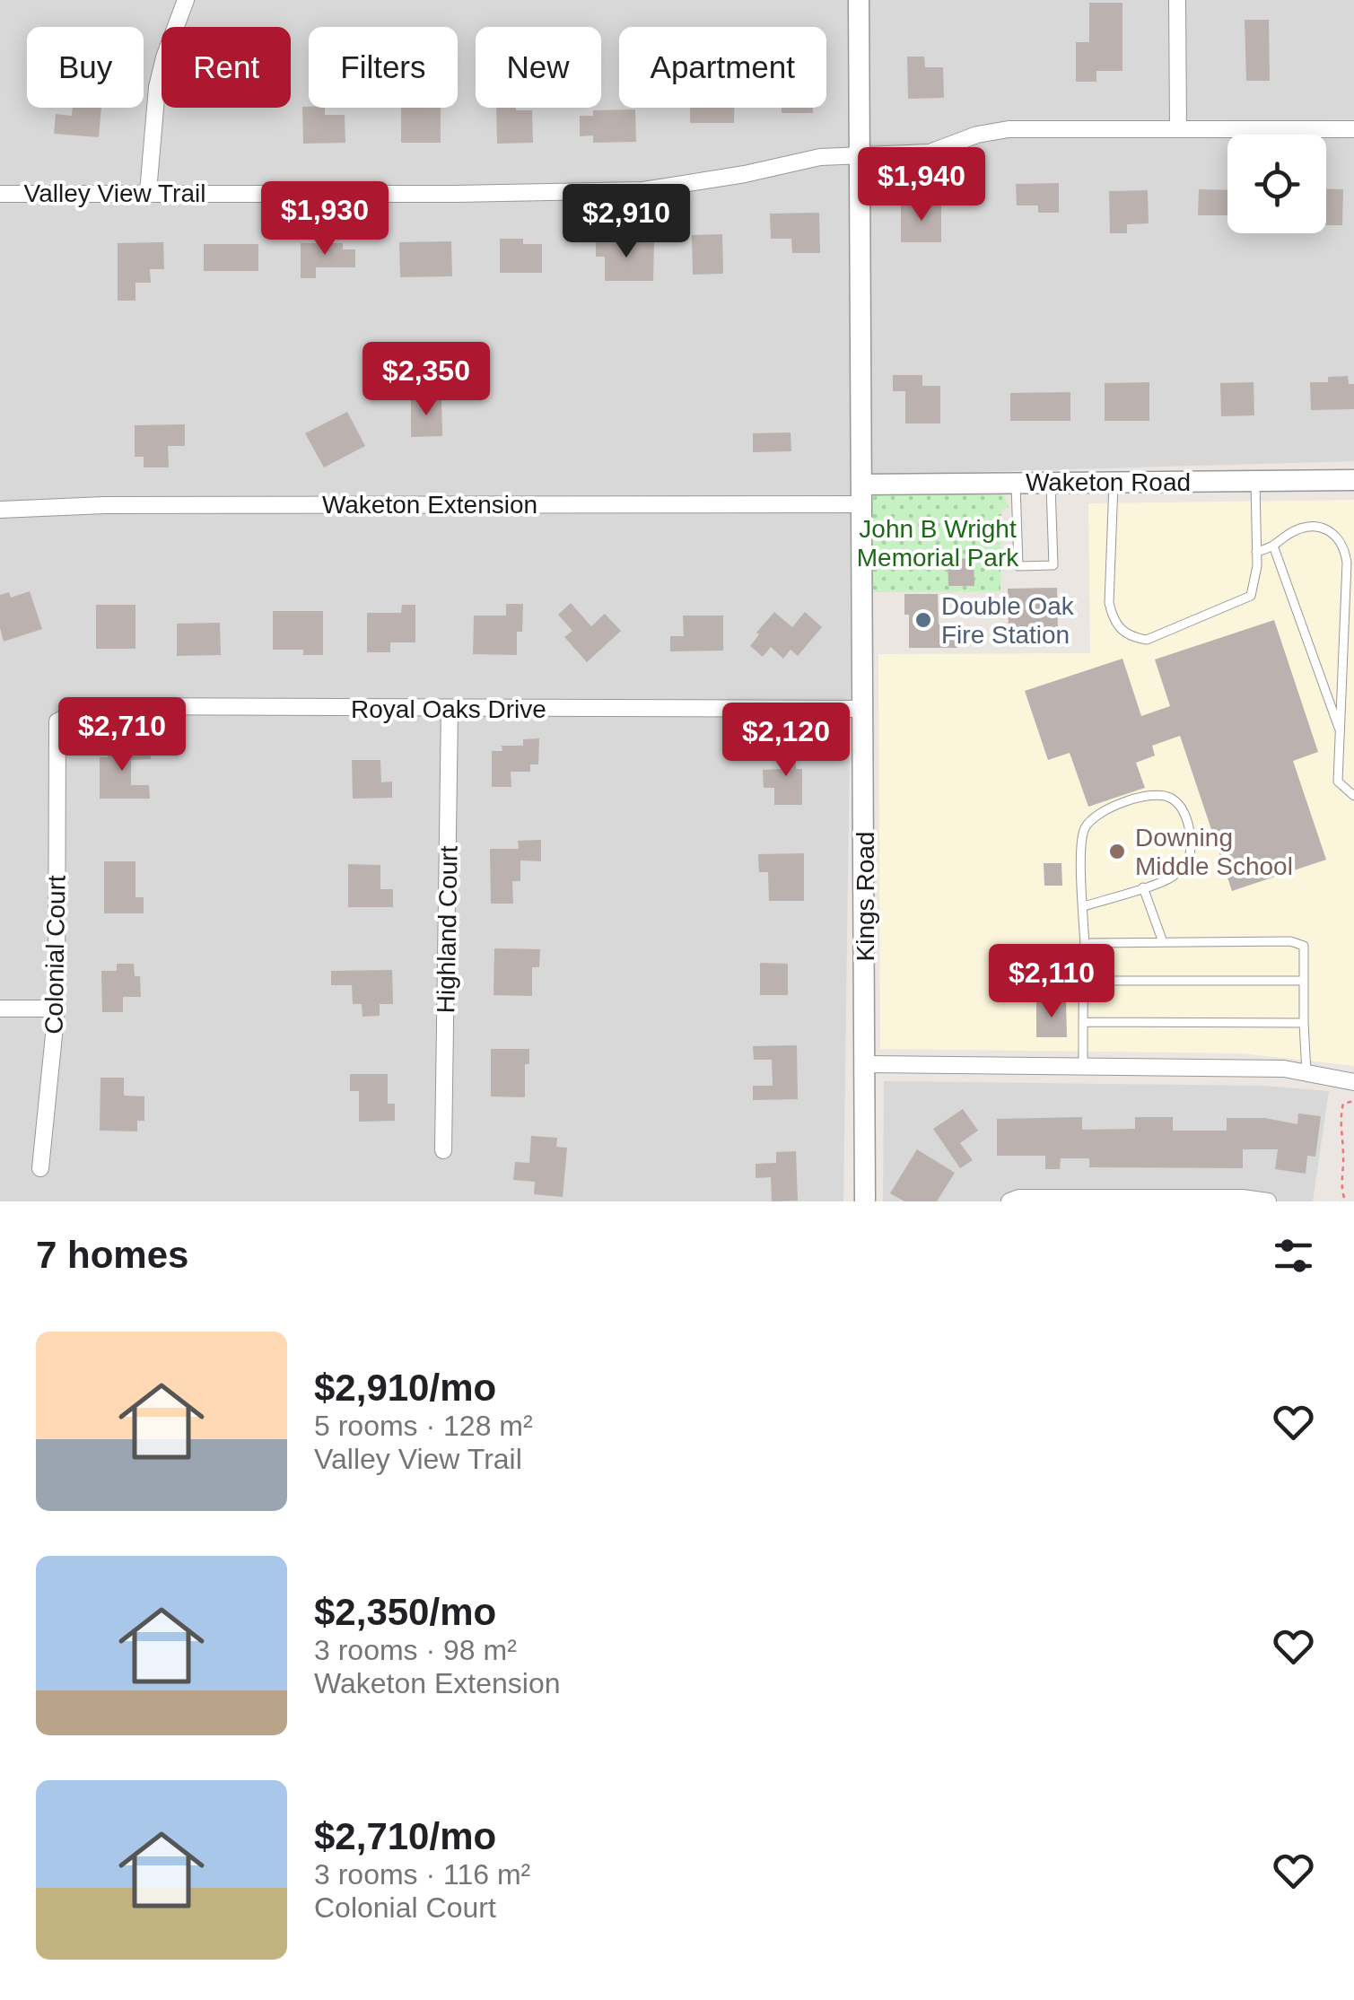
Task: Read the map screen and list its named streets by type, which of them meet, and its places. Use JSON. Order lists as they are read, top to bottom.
{
  "streets": {
    "street": [
      "Valley View Trail",
      "Waketon Road",
      "Waketon Extension",
      "Royal Oaks Drive",
      "Kings Road",
      "Highland Court",
      "Colonial Court"
    ]
  },
  "crossings": [
    ["Valley View Trail", "Kings Road"],
    ["Waketon Road", "Waketon Extension"],
    ["Waketon Road", "Kings Road"],
    ["Waketon Extension", "Kings Road"],
    ["Royal Oaks Drive", "Kings Road"],
    ["Royal Oaks Drive", "Highland Court"],
    ["Royal Oaks Drive", "Colonial Court"]
  ],
  "parks": ["John B Wright Memorial Park"],
  "places": ["Double Oak Fire Station", "Downing Middle School"],
  "page": {
    "chip": [
      "Buy",
      "Rent",
      "Filters",
      "New",
      "Apartment"
    ],
    "price": [
      "$1,940",
      "$1,930",
      "$2,910",
      "$2,350",
      "$2,710",
      "$2,120",
      "$2,110"
    ],
    "heading": "7 homes",
    "list": [
      {
        "name": "$2,910/mo",
        "note": "5 rooms · 128 m² · Valley View Trail"
      },
      {
        "name": "$2,350/mo",
        "note": "3 rooms · 98 m² · Waketon Extension"
      },
      {
        "name": "$2,710/mo",
        "note": "3 rooms · 116 m² · Colonial Court"
      }
    ]
  }
}
